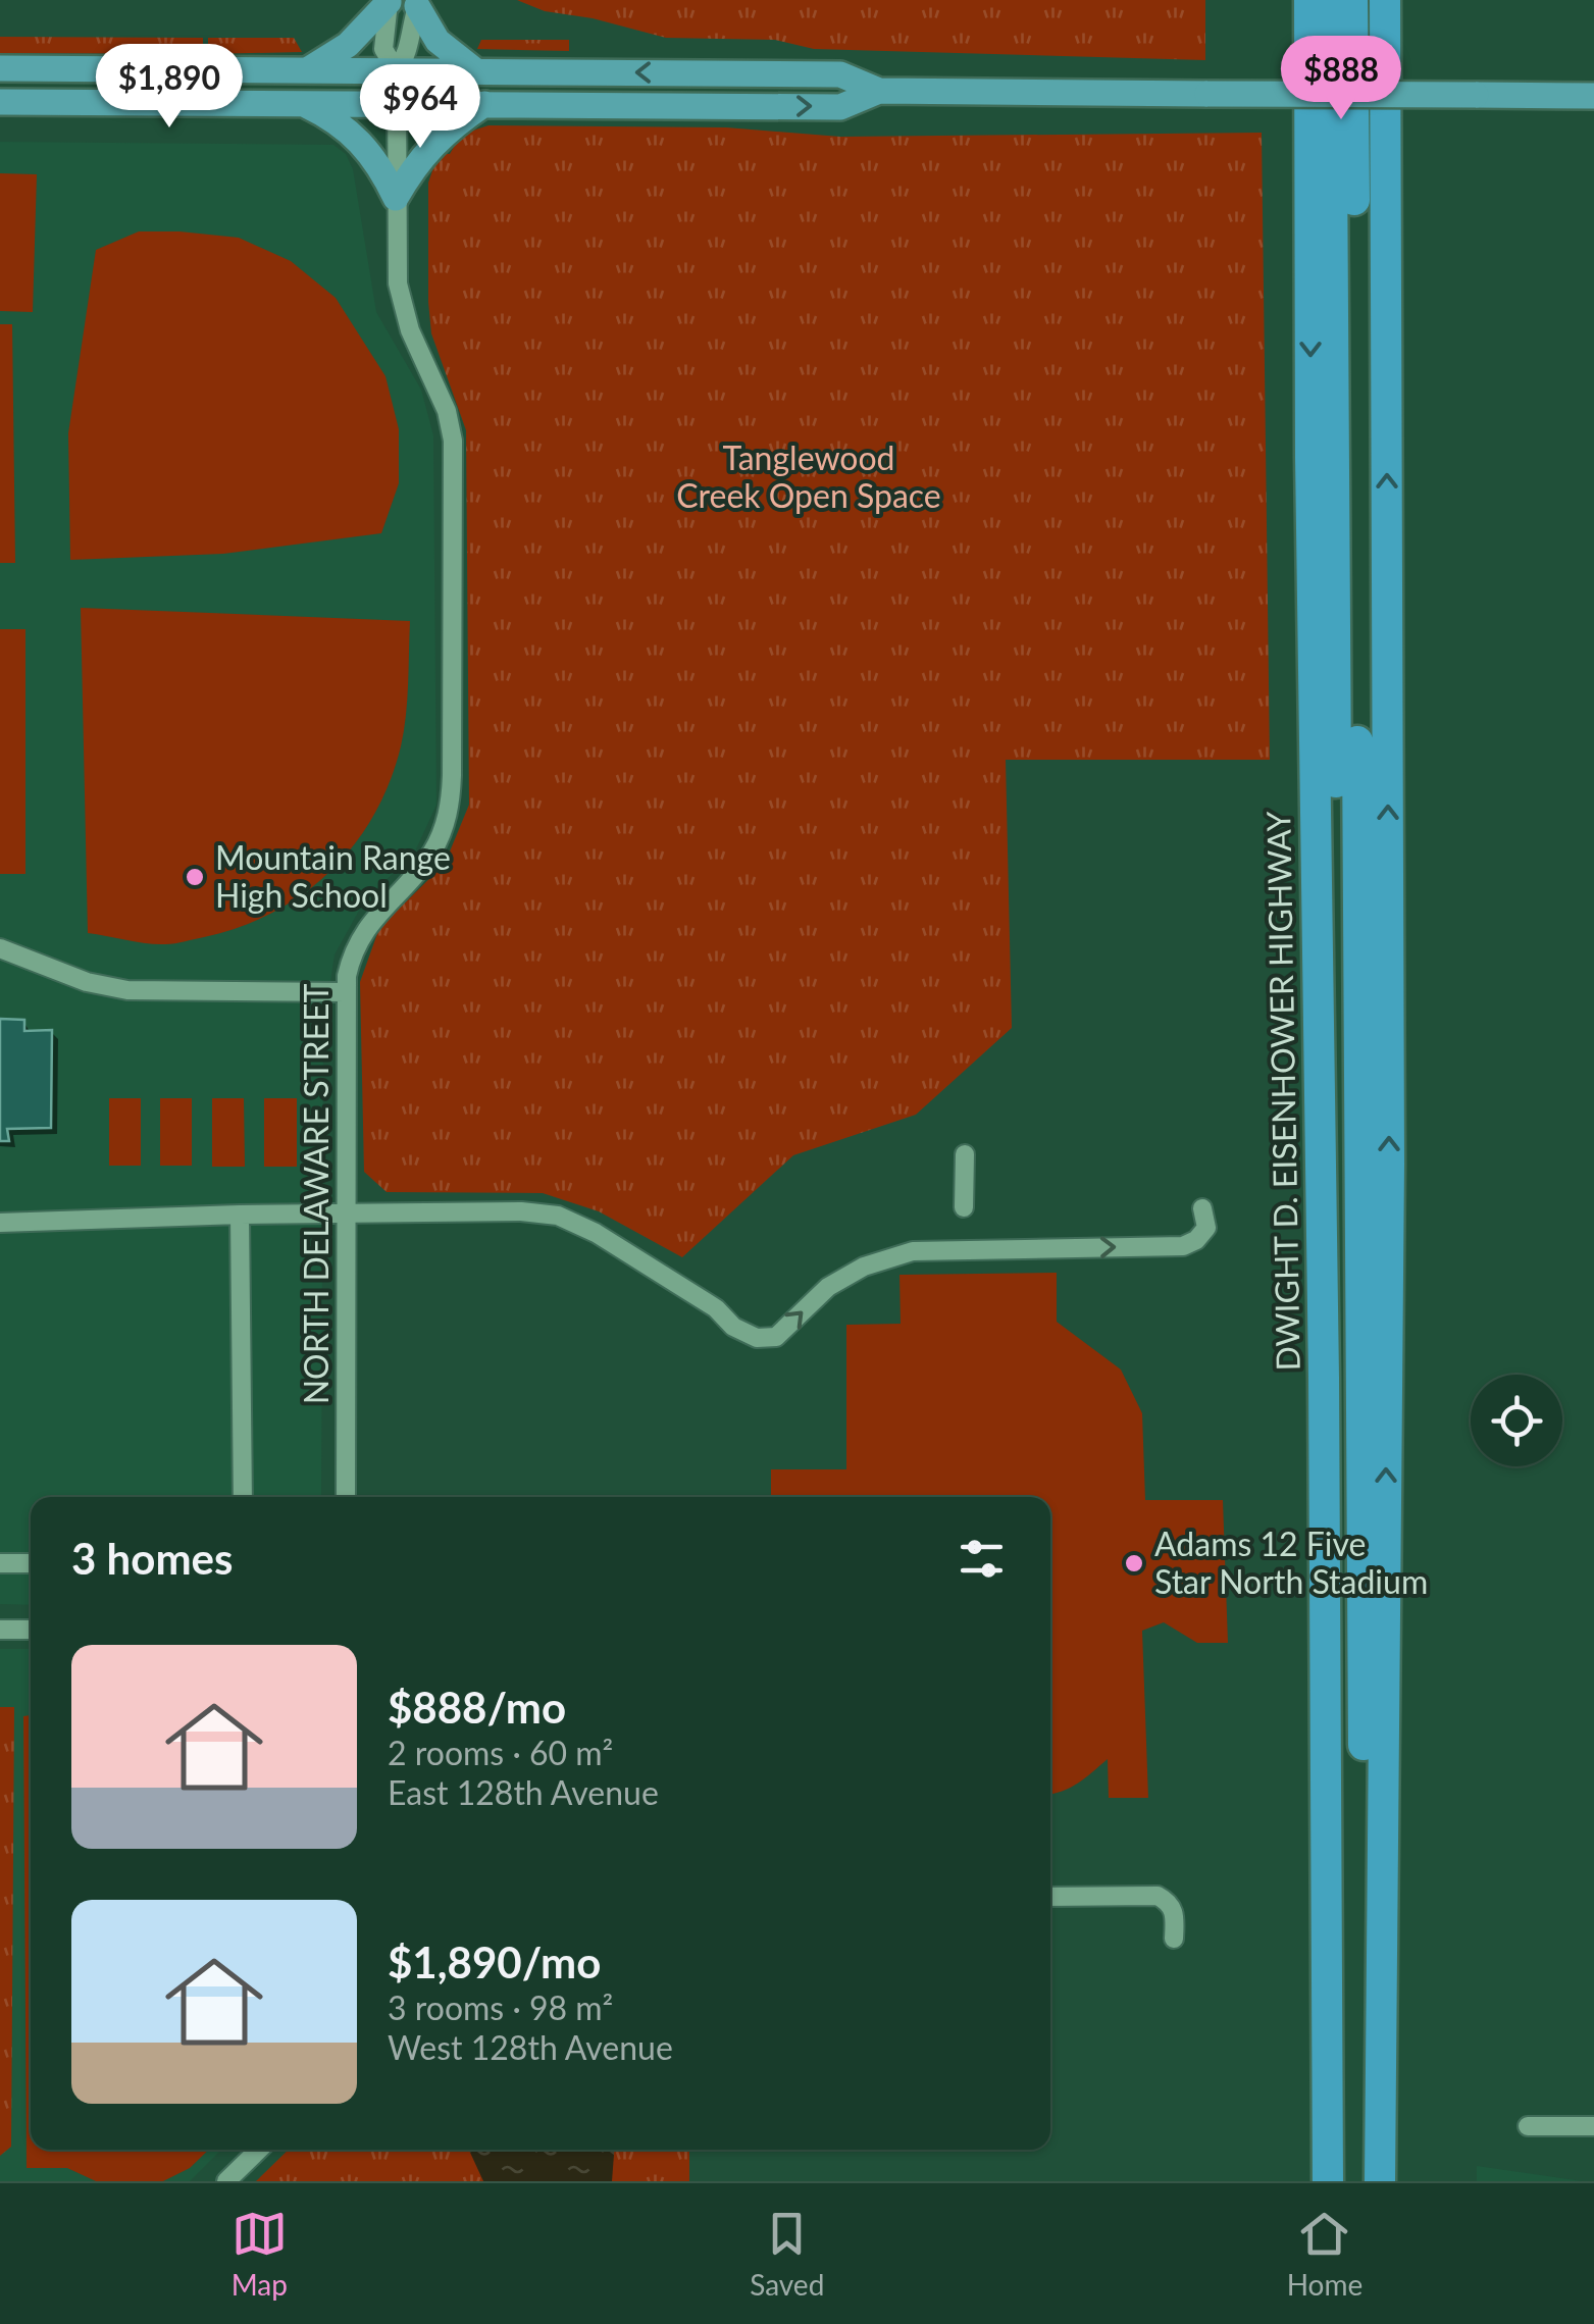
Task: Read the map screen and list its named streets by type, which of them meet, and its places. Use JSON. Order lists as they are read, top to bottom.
{
  "streets": {
    "highway": ["DWIGHT D. EISENHOWER HIGHWAY"],
    "street": ["NORTH DELAWARE STREET"]
  },
  "parks": ["Tanglewood Creek Open Space"],
  "places": ["Mountain Range High School", "Adams 12 Five Star North Stadium"],
  "page": {
    "price": ["$888", "$1,890", "$964"],
    "heading": "3 homes",
    "list": [
      {
        "name": "$888/mo",
        "note": "2 rooms · 60 m² · East 128th Avenue"
      },
      {
        "name": "$1,890/mo",
        "note": "3 rooms · 98 m² · West 128th Avenue"
      }
    ],
    "tabs": ["Map", "Saved", "Home"]
  }
}
